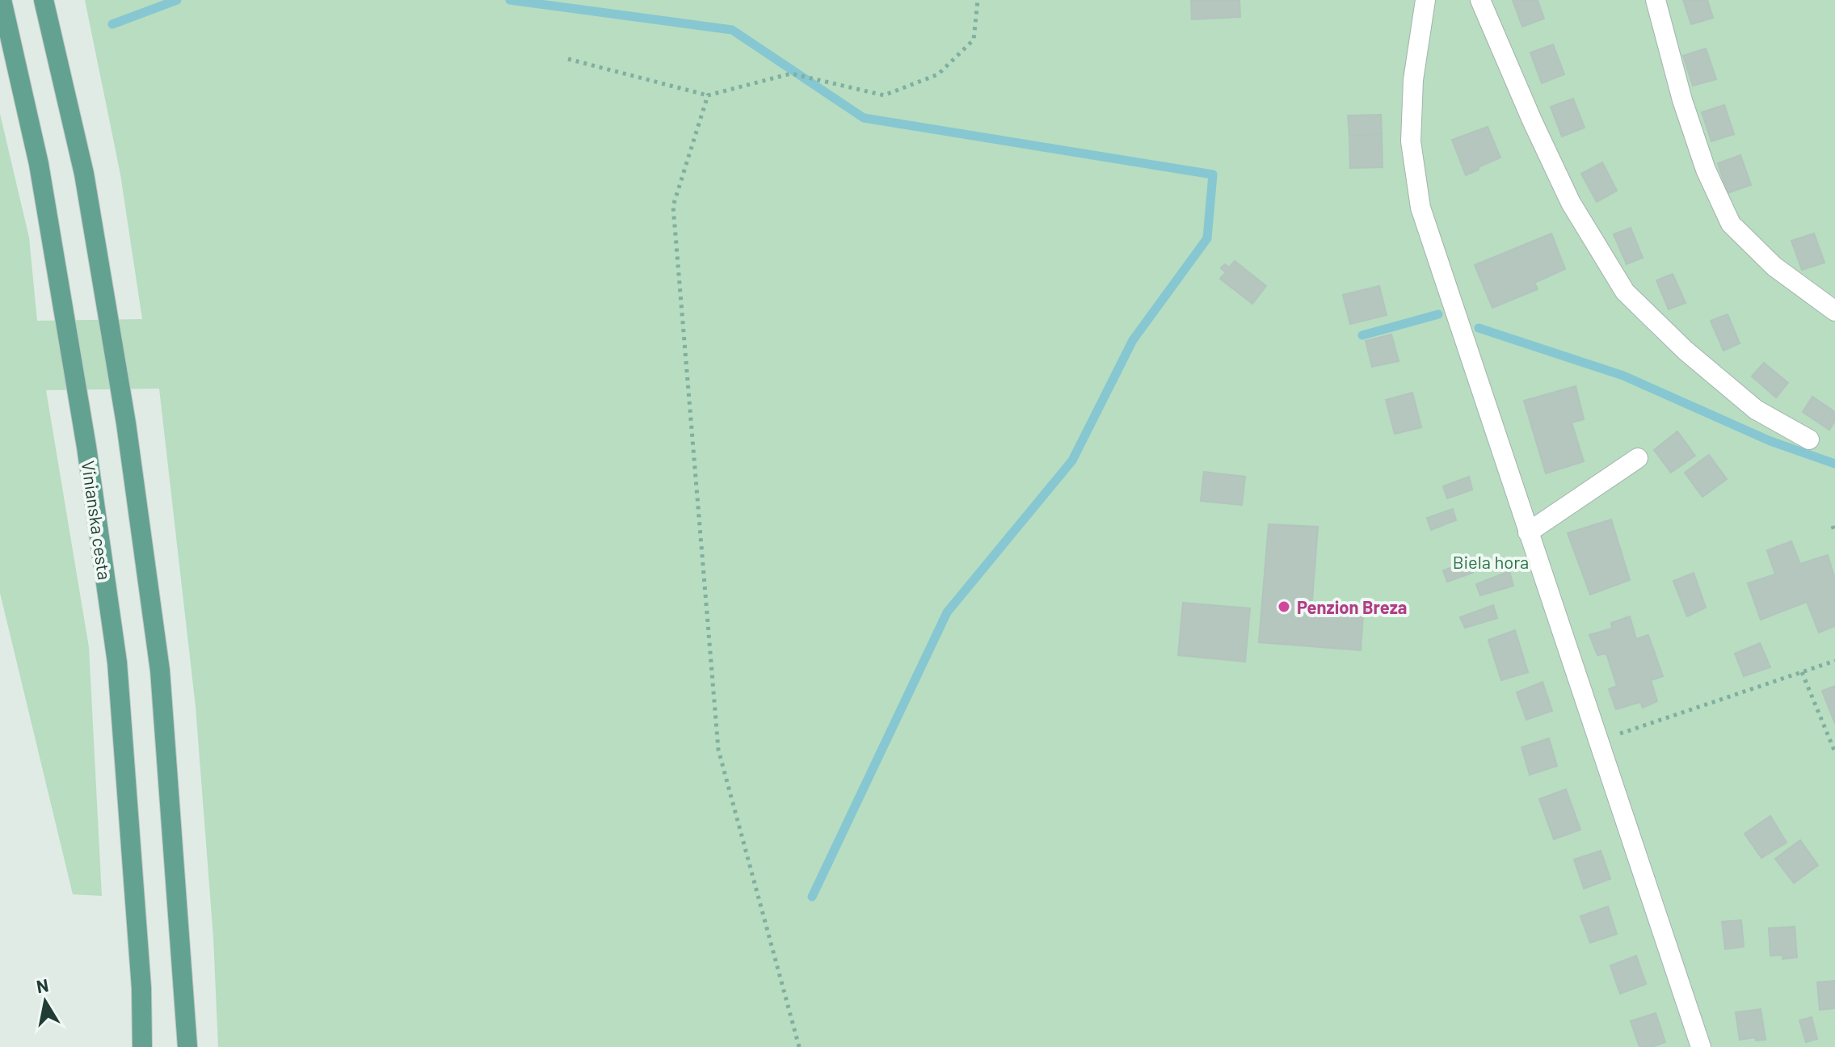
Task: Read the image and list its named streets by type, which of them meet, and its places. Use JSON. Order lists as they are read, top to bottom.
{
  "streets": {
    "main road": ["Vinianska cesta"]
  },
  "parks": ["Biela hora"],
  "places": ["Penzion Breza"],
  "north": "top"
}
